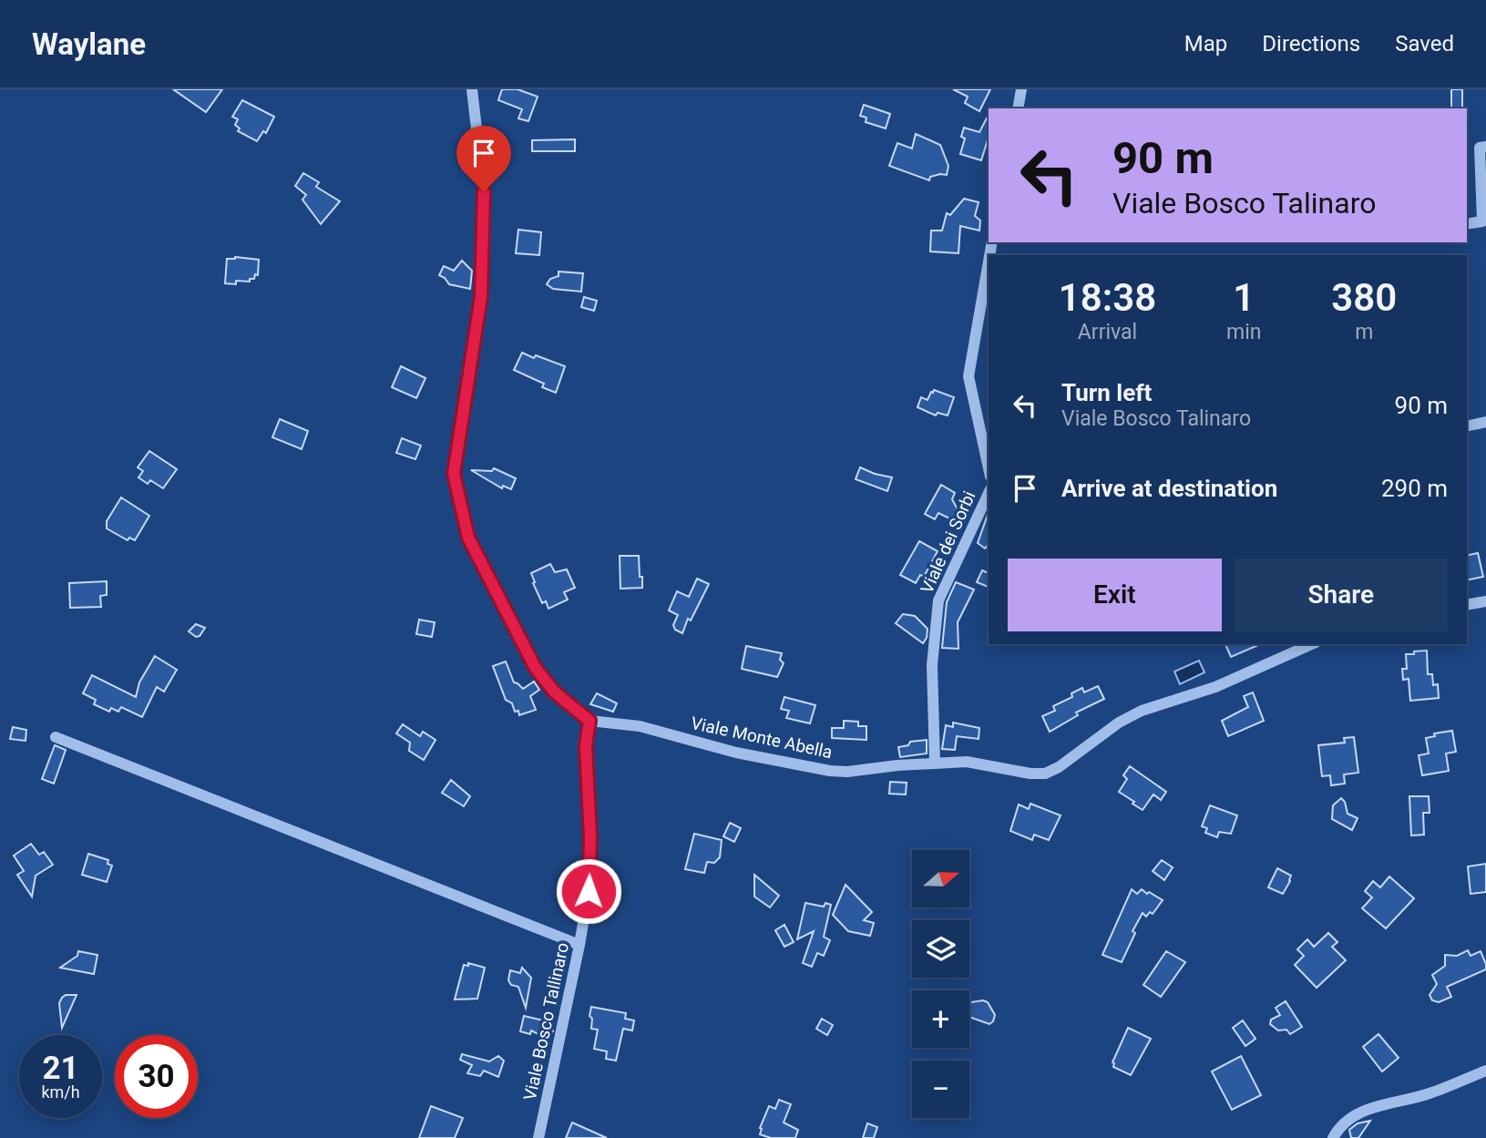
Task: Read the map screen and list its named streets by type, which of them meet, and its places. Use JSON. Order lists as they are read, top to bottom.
{
  "streets": {
    "street": ["Viale dei Sorbi", "Viale Monte Abella", "Viale Bosco Tallinaro"]
  },
  "crossings": [
    ["Viale dei Sorbi", "Viale Monte Abella"],
    ["Viale Monte Abella", "Viale Bosco Tallinaro"]
  ],
  "north": "right",
  "page": {
    "header": "Waylane",
    "nav": ["Map", "Directions", "Saved"],
    "turn": ["90 m", "Viale Bosco Talinaro"],
    "eta": [
      "18:38",
      "Arrival",
      "1",
      "min",
      "380",
      "m"
    ],
    "list": [
      {
        "name": "Turn left",
        "note": "Viale Bosco Talinaro",
        "value": "90 m"
      },
      {
        "name": "Arrive at destination",
        "value": "290 m"
      }
    ],
    "buttons": ["Exit", "Share"],
    "map_buttons": ["+", "−"],
    "speed": "21 km/h",
    "limit": "30"
  }
}
